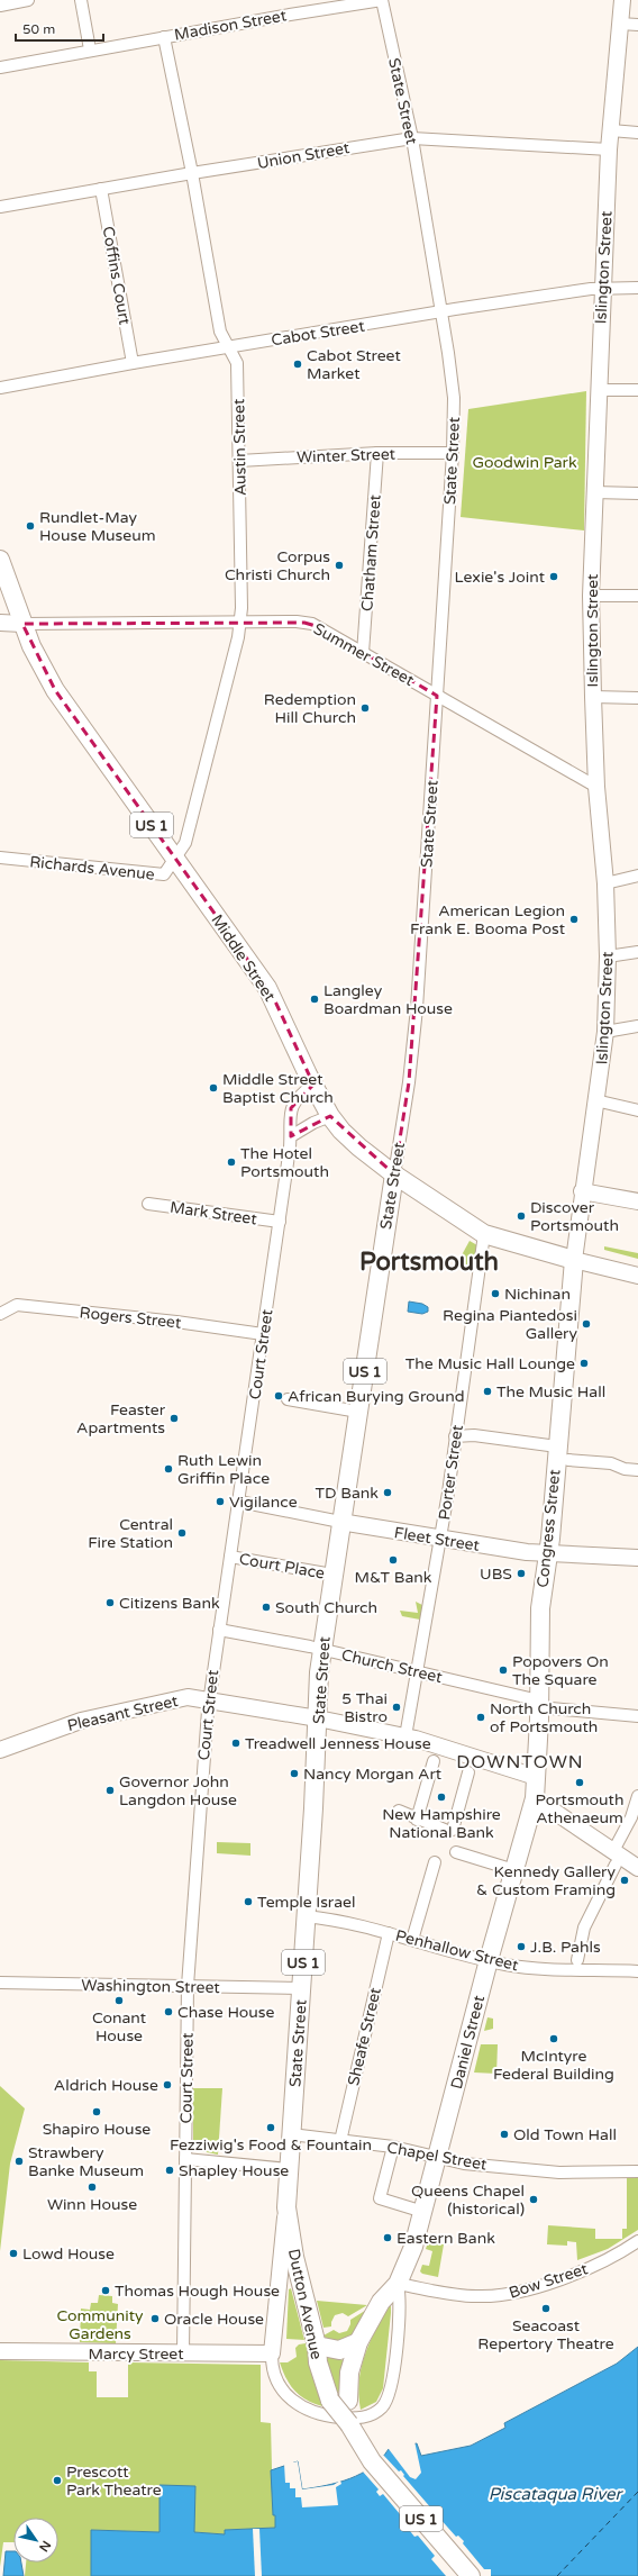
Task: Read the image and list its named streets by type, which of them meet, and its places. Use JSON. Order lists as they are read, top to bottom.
{
  "streets": {
    "main road": [
      "State Street",
      "US 1",
      "Middle Street",
      "Congress Street",
      "Daniel Street",
      "Dutton Avenue"
    ],
    "street": [
      "Madison Street",
      "Union Street",
      "Islington Street",
      "Coffins Court",
      "Cabot Street",
      "Austin Street",
      "Winter Street",
      "Chatham Street",
      "Summer Street",
      "Richards Avenue",
      "Mark Street",
      "Rogers Street",
      "Court Street",
      "Porter Street",
      "Fleet Street",
      "Court Place",
      "Church Street",
      "Pleasant Street",
      "Penhallow Street",
      "Washington Street",
      "Sheafe Street",
      "Chapel Street",
      "Bow Street",
      "Marcy Street"
    ]
  },
  "crossings": [
    ["Madison Street", "State Street"],
    ["Madison Street", "Austin Street"],
    ["State Street", "Union Street"],
    ["State Street", "Cabot Street"],
    ["State Street", "Winter Street"],
    ["State Street", "Summer Street"],
    ["State Street", "US 1"],
    ["State Street", "Middle Street"],
    ["State Street", "Fleet Street"],
    ["State Street", "Court Place"],
    ["State Street", "Church Street"],
    ["State Street", "Pleasant Street"],
    ["State Street", "Penhallow Street"],
    ["State Street", "Washington Street"],
    ["State Street", "Chapel Street"],
    ["State Street", "Dutton Avenue"],
    ["State Street", "Marcy Street"],
    ["Union Street", "Islington Street"],
    ["Union Street", "Coffins Court"],
    ["Union Street", "Austin Street"],
    ["Islington Street", "Cabot Street"],
    ["Islington Street", "Summer Street"],
    ["Islington Street", "Middle Street"],
    ["Islington Street", "Congress Street"],
    ["Coffins Court", "Cabot Street"],
    ["Cabot Street", "Austin Street"],
    ["Austin Street", "Winter Street"],
    ["Austin Street", "Summer Street"],
    ["Austin Street", "Richards Avenue"],
    ["Austin Street", "Middle Street"],
    ["Winter Street", "Chatham Street"],
    ["Chatham Street", "Summer Street"],
    ["Summer Street", "Middle Street"],
    ["US 1", "Daniel Street"],
    ["US 1", "Bow Street"],
    ["US 1", "Dutton Avenue"],
    ["Richards Avenue", "Middle Street"],
    ["Middle Street", "Court Street"],
    ["Middle Street", "Porter Street"],
    ["Middle Street", "Congress Street"],
    ["Mark Street", "Court Street"],
    ["Rogers Street", "Court Street"],
    ["Court Street", "Fleet Street"],
    ["Court Street", "Court Place"],
    ["Court Street", "Church Street"],
    ["Court Street", "Pleasant Street"],
    ["Court Street", "Washington Street"],
    ["Court Street", "Marcy Street"],
    ["Porter Street", "Fleet Street"],
    ["Porter Street", "Church Street"],
    ["Porter Street", "Pleasant Street"],
    ["Congress Street", "Fleet Street"],
    ["Congress Street", "Church Street"],
    ["Congress Street", "Pleasant Street"],
    ["Congress Street", "Daniel Street"],
    ["Penhallow Street", "Sheafe Street"],
    ["Penhallow Street", "Daniel Street"],
    ["Sheafe Street", "Chapel Street"],
    ["Daniel Street", "Chapel Street"],
    ["Daniel Street", "Bow Street"]
  ],
  "districts": ["Portsmouth", "DOWNTOWN"],
  "water": ["Piscataqua River"],
  "parks": ["Goodwin Park", "Community Gardens"],
  "places": [
    "Cabot Street Market",
    "Rundlet-May House Museum",
    "Corpus Christi Church",
    "Lexie's Joint",
    "Redemption Hill Church",
    "American Legion Frank E. Booma Post",
    "Langley Boardman House",
    "Middle Street Baptist Church",
    "The Hotel Portsmouth",
    "Discover Portsmouth",
    "Nichinan",
    "Regina Piantedosi Gallery",
    "The Music Hall Lounge",
    "The Music Hall",
    "African Burying Ground",
    "Feaster Apartments",
    "Ruth Lewin Griffin Place",
    "TD Bank",
    "Vigilance",
    "Central Fire Station",
    "M&T Bank",
    "UBS",
    "Citizens Bank",
    "South Church",
    "Popovers On The Square",
    "5 Thai Bistro",
    "North Church of Portsmouth",
    "Treadwell Jenness House",
    "Nancy Morgan Art",
    "Portsmouth Athenaeum",
    "Governor John Langdon House",
    "New Hampshire National Bank",
    "Kennedy Gallery & Custom Framing",
    "Temple Israel",
    "J.B. Pahls",
    "Conant House",
    "Chase House",
    "McIntyre Federal Building",
    "Aldrich House",
    "Shapiro House",
    "Fezziwig's Food & Fountain",
    "Old Town Hall",
    "Strawbery Banke Museum",
    "Shapley House",
    "Winn House",
    "Queens Chapel (historical)",
    "Eastern Bank",
    "Lowd House",
    "Thomas Hough House",
    "Seacoast Repertory Theatre",
    "Oracle House",
    "Prescott Park Theatre"
  ],
  "scale_bar": "50 m",
  "north": "bottom right"
}
